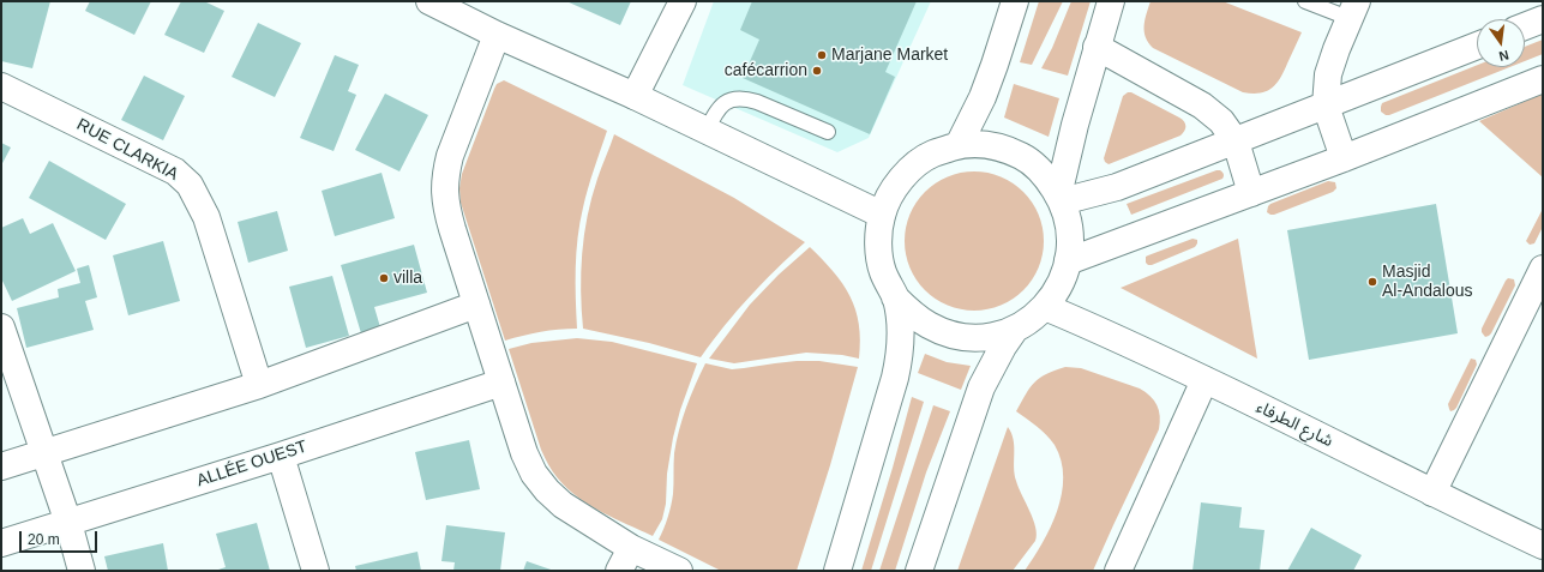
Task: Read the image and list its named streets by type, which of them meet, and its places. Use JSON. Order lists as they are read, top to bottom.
{
  "streets": {
    "street": ["RUE CLARKIA", "شارع الطرفاء", "ALLÉE OUEST"]
  },
  "places": [
    "Marjane Market",
    "cafécarrion",
    "villa",
    "Masjid Al-Andalous"
  ],
  "scale_bar": "20 m",
  "north": "bottom"
}
